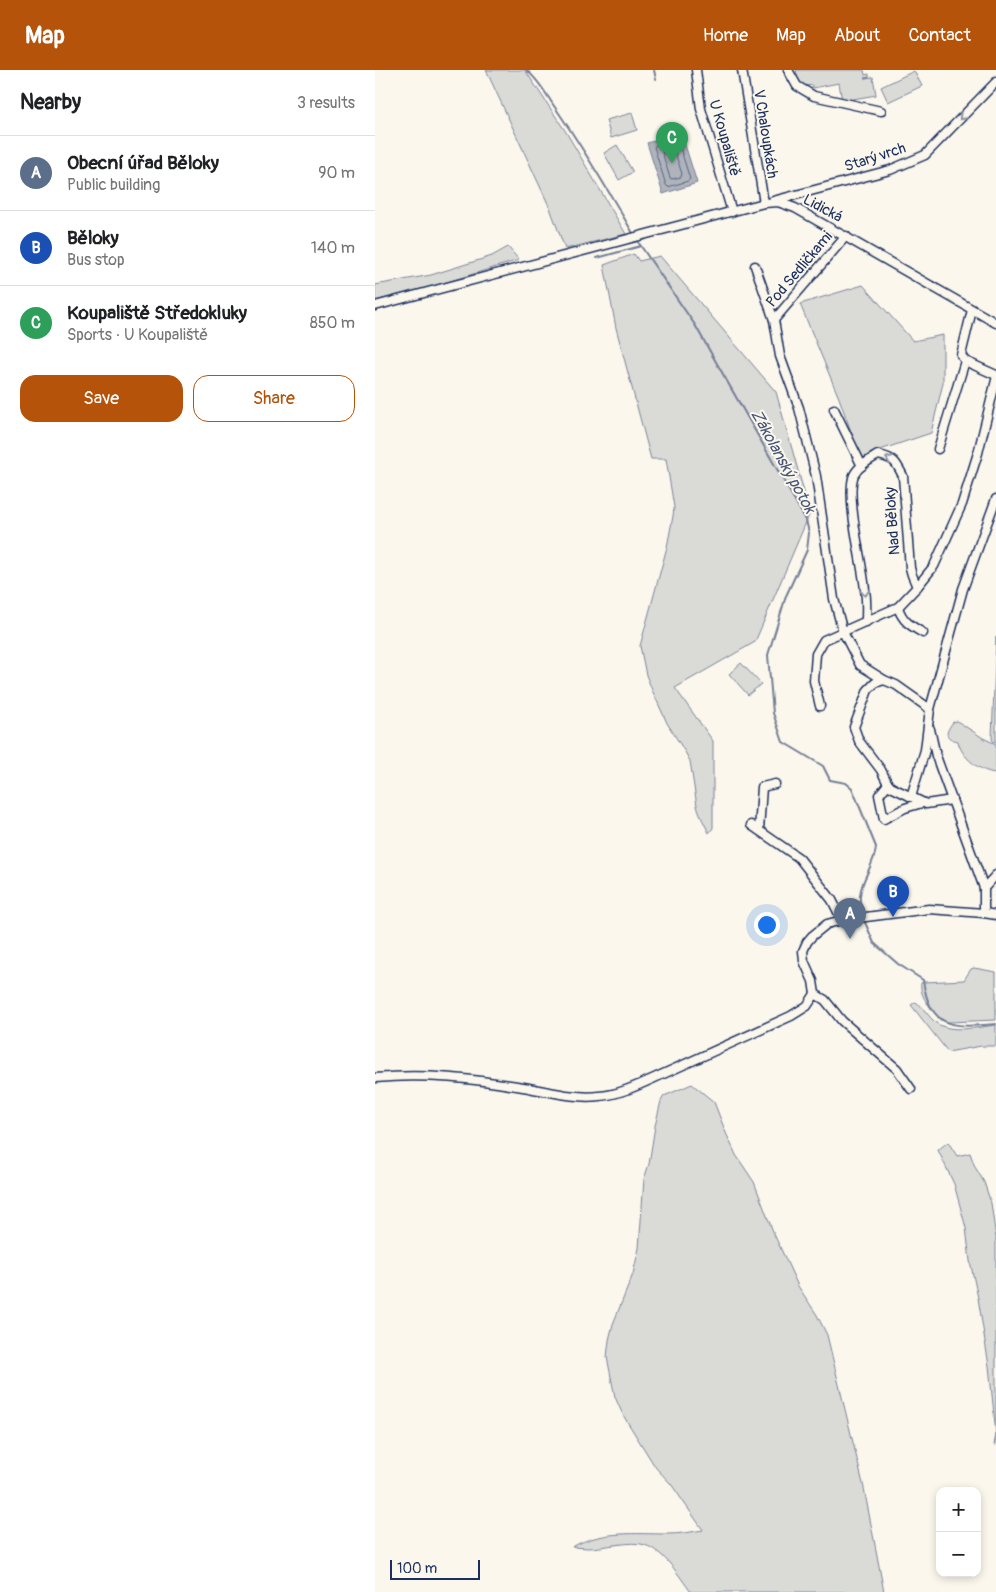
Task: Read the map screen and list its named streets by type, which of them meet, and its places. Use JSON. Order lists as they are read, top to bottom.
{
  "streets": {
    "street": [
      "V Chaloupkách",
      "U Koupaliště",
      "Starý vrch",
      "Lidická",
      "Pod Sedličkami",
      "Nad Běloky"
    ]
  },
  "crossings": [
    ["V Chaloupkách", "Starý vrch"],
    ["V Chaloupkách", "Lidická"],
    ["U Koupaliště", "Lidická"],
    ["Starý vrch", "Lidická"],
    ["Lidická", "Pod Sedličkami"]
  ],
  "one_way": ["Starý vrch"],
  "water": ["Zákolanský potok"],
  "scale_bar": "100 m",
  "page": {
    "header": "Map",
    "nav": [
      "Home",
      "Map",
      "About",
      "Contact"
    ],
    "heading": ["Nearby", "3 results"],
    "pins": ["C", "B", "A"],
    "list": [
      {
        "mark": "A",
        "name": "Obecní úřad Běloky",
        "note": "Public building",
        "value": "90 m"
      },
      {
        "mark": "B",
        "name": "Běloky",
        "note": "Bus stop",
        "value": "140 m"
      },
      {
        "mark": "C",
        "name": "Koupaliště Středokluky",
        "note": "Sports · U Koupaliště",
        "value": "850 m"
      }
    ],
    "buttons": ["Save", "Share"],
    "map_buttons": ["+", "−"],
    "scale": "100 m"
  }
}
